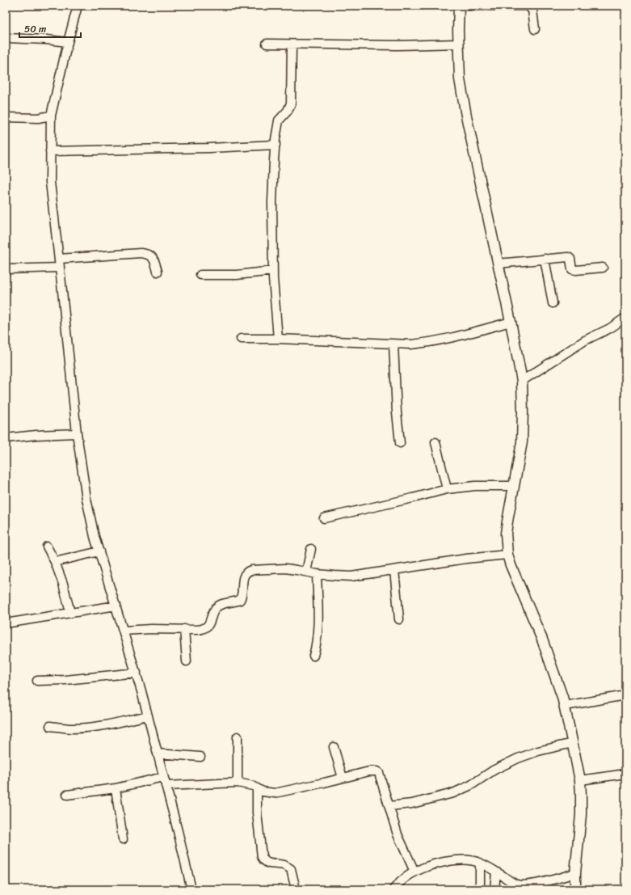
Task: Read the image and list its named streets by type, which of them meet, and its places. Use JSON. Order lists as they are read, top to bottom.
{
  "scale_bar": "50 m"
}
